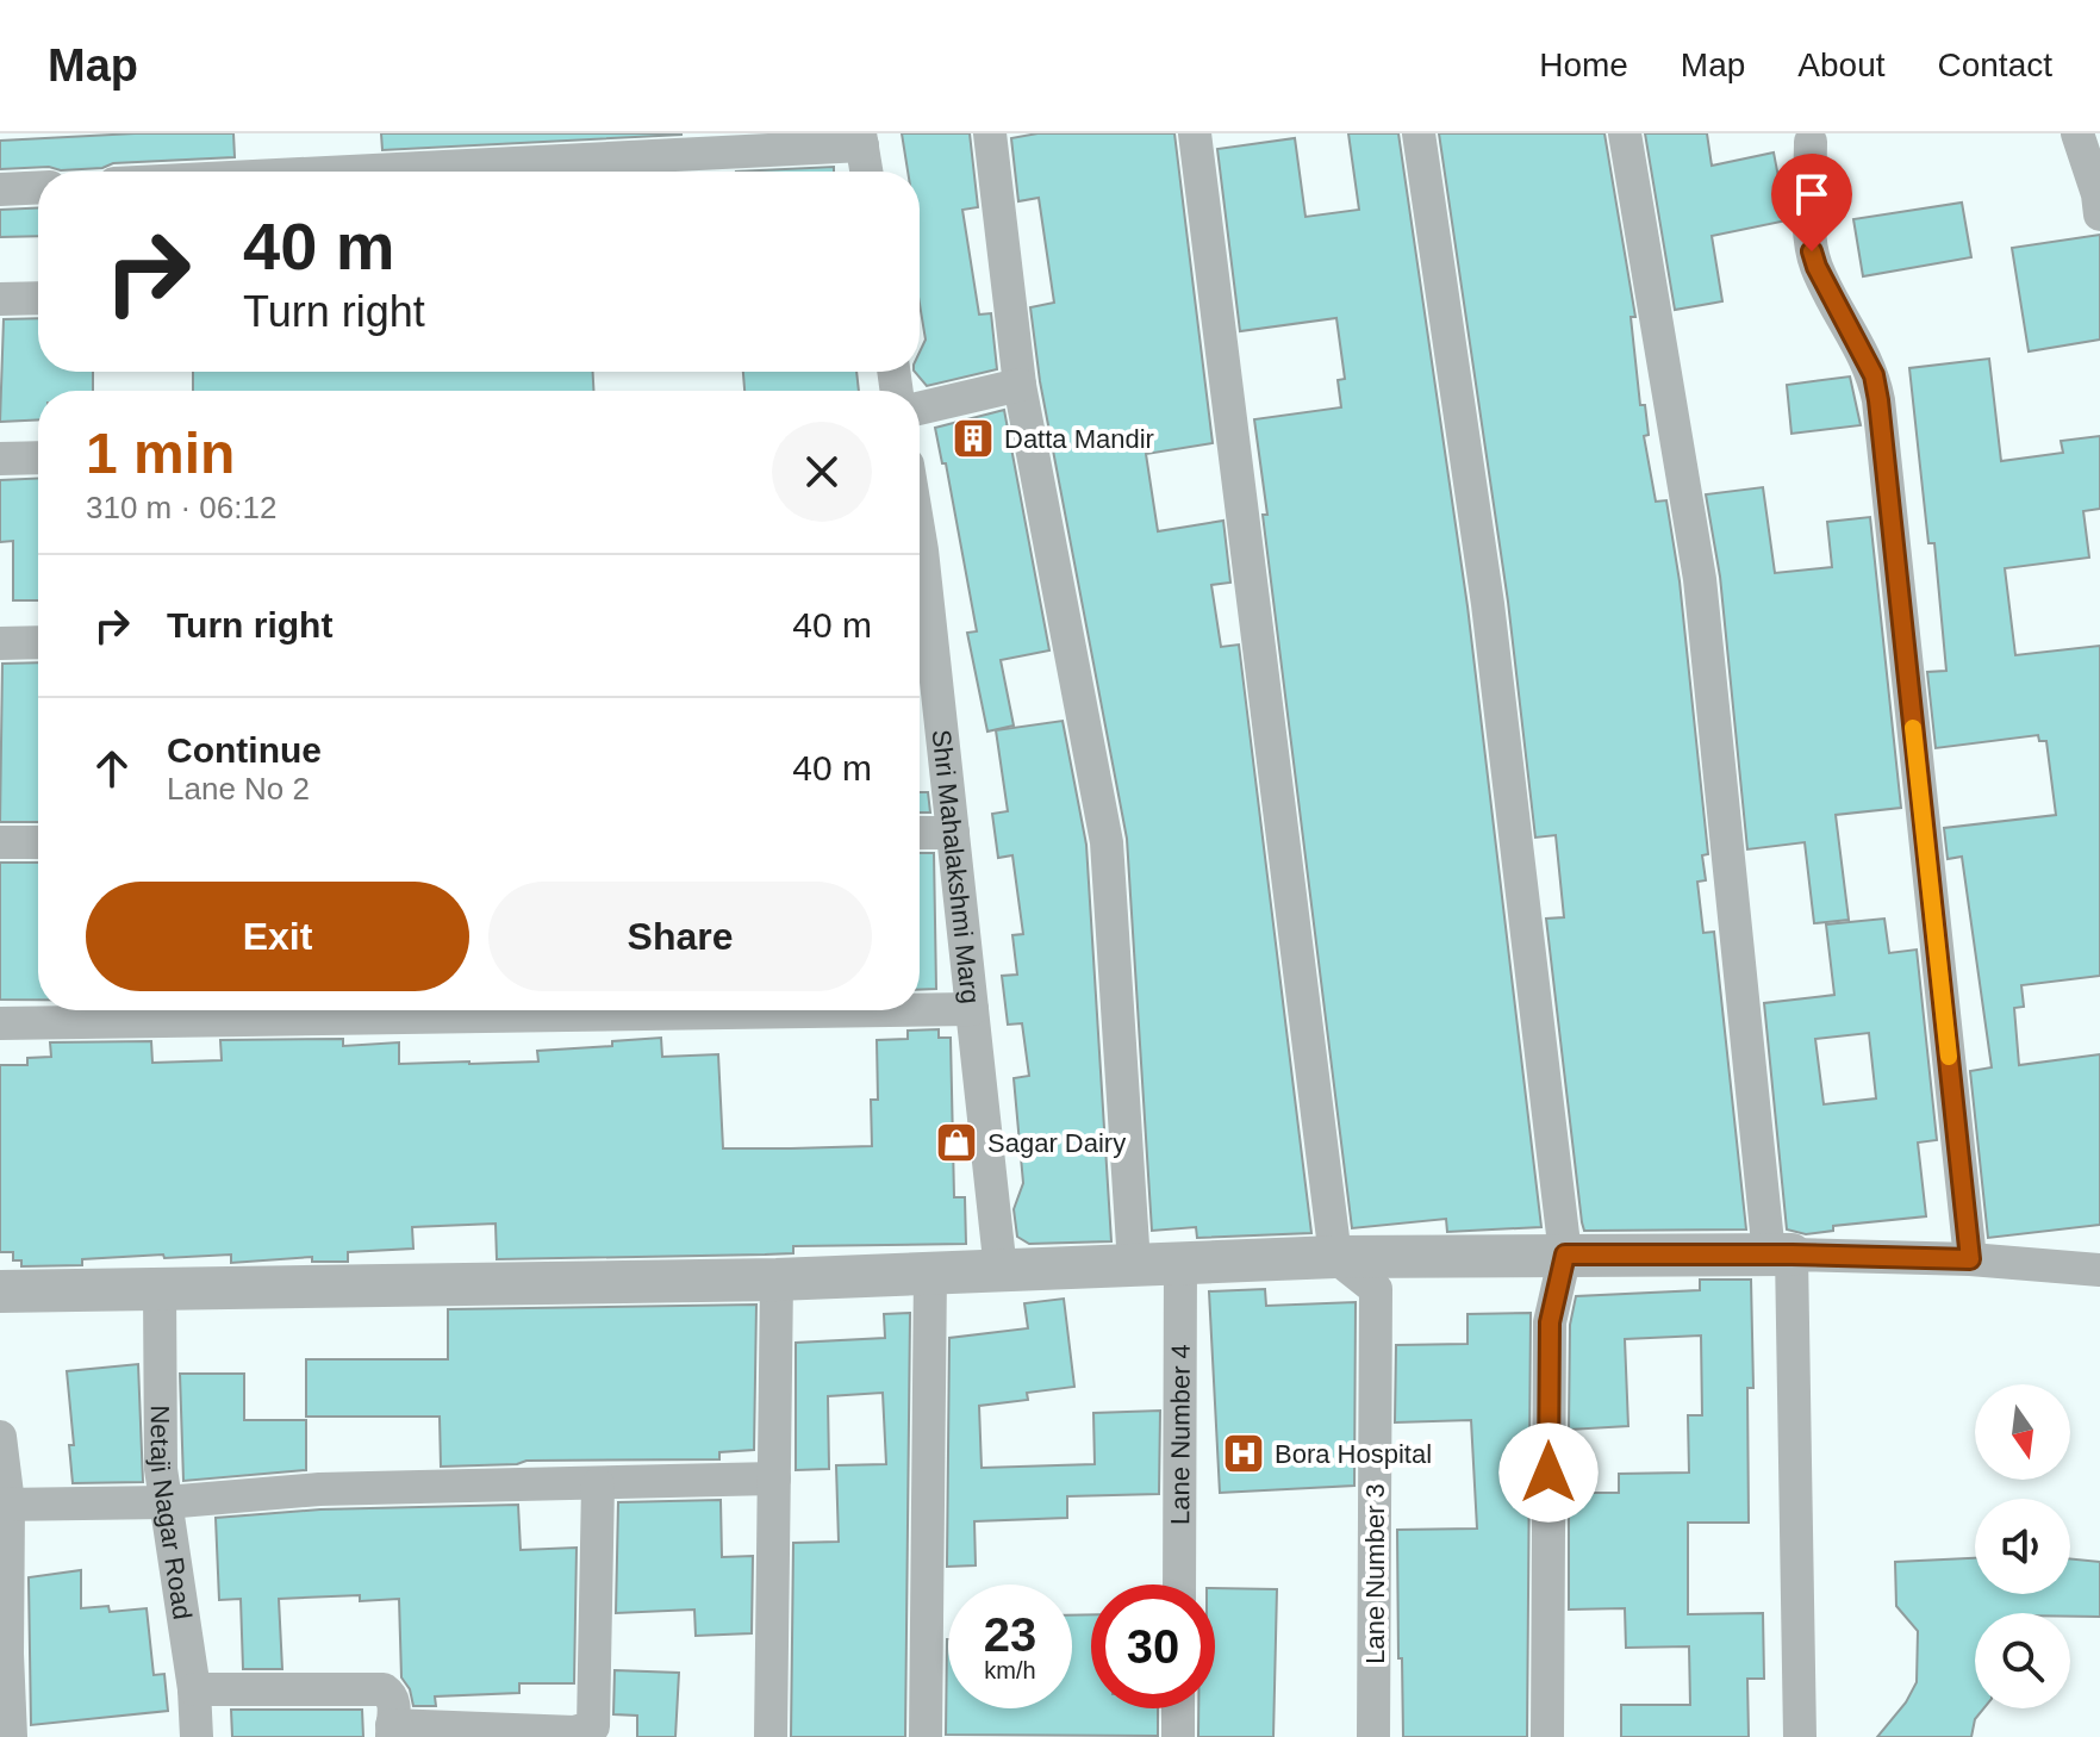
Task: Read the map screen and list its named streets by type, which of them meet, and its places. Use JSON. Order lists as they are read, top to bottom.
{
  "streets": {
    "street": [
      "Shri Mahalakshmi Marg",
      "Lane Number 4",
      "Netaji Nagar Road",
      "Lane Number 3"
    ]
  },
  "places": {
    "building": ["Datta Mandir"],
    "shop": ["Sagar Dairy"],
    "hospital": ["Bora Hospital"]
  },
  "north": "bottom",
  "page": {
    "header": "Map",
    "nav": [
      "Home",
      "Map",
      "About",
      "Contact"
    ],
    "turn": ["40 m", "Turn right"],
    "heading": ["1 min", "310 m · 06:12"],
    "list": [
      {
        "name": "Turn right",
        "value": "40 m"
      },
      {
        "name": "Continue",
        "note": "Lane No 2",
        "value": "40 m"
      }
    ],
    "buttons": ["Exit", "Share"],
    "speed": "23 km/h",
    "limit": "30"
  }
}
